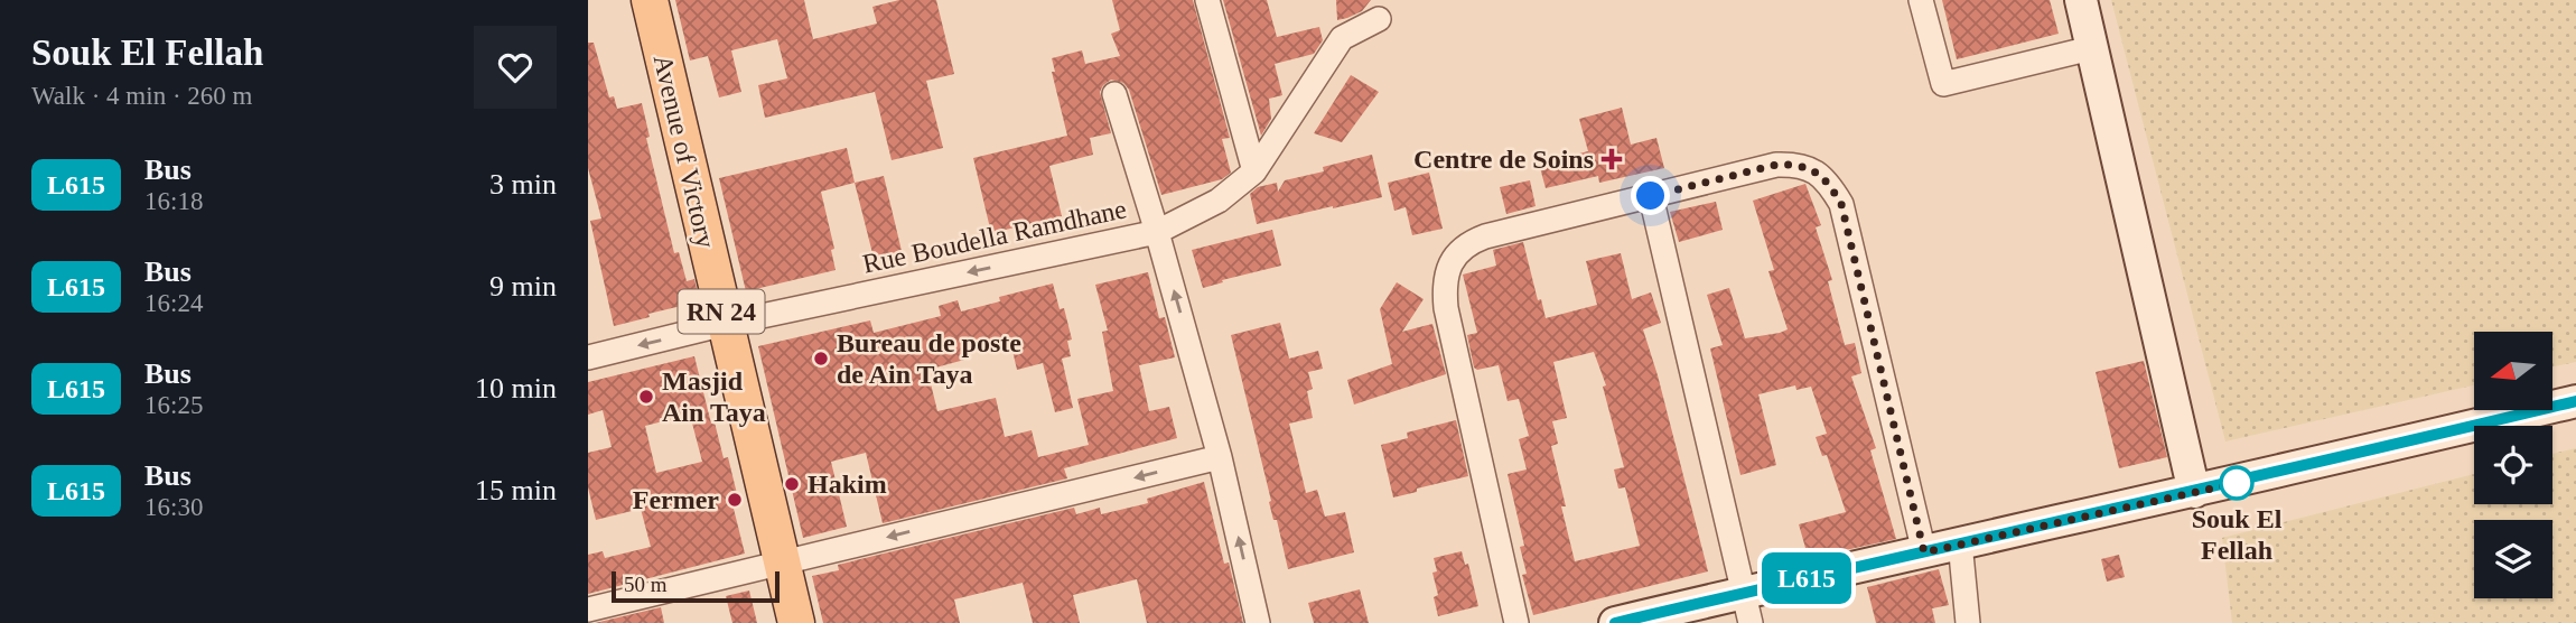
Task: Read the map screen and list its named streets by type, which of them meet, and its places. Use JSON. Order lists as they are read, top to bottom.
{
  "streets": {
    "main road": ["Avenue of Victory", "RN 24"],
    "street": ["Rue Boudella Ramdhane"]
  },
  "crossings": [
    ["Avenue of Victory", "Rue Boudella Ramdhane"]
  ],
  "places": {
    "health": ["Centre de Soins"],
    "other": [
      "Bureau de poste de Ain Taya",
      "Masjid Ain Taya",
      "Souk El Fellah",
      "Hakim",
      "Fermer"
    ]
  },
  "lines": ["bus line L615"],
  "scale_bar": "50 m",
  "north": "left",
  "page": {
    "heading": ["Souk El Fellah", "Walk · 4 min · 260 m"],
    "on_map": "L615",
    "list": [
      {
        "mark": "L615",
        "name": "Bus",
        "note": "16:18",
        "value": "3 min"
      },
      {
        "mark": "L615",
        "name": "Bus",
        "note": "16:24",
        "value": "9 min"
      },
      {
        "mark": "L615",
        "name": "Bus",
        "note": "16:25",
        "value": "10 min"
      },
      {
        "mark": "L615",
        "name": "Bus",
        "note": "16:30",
        "value": "15 min"
      }
    ],
    "scale": "50 m"
  }
}
